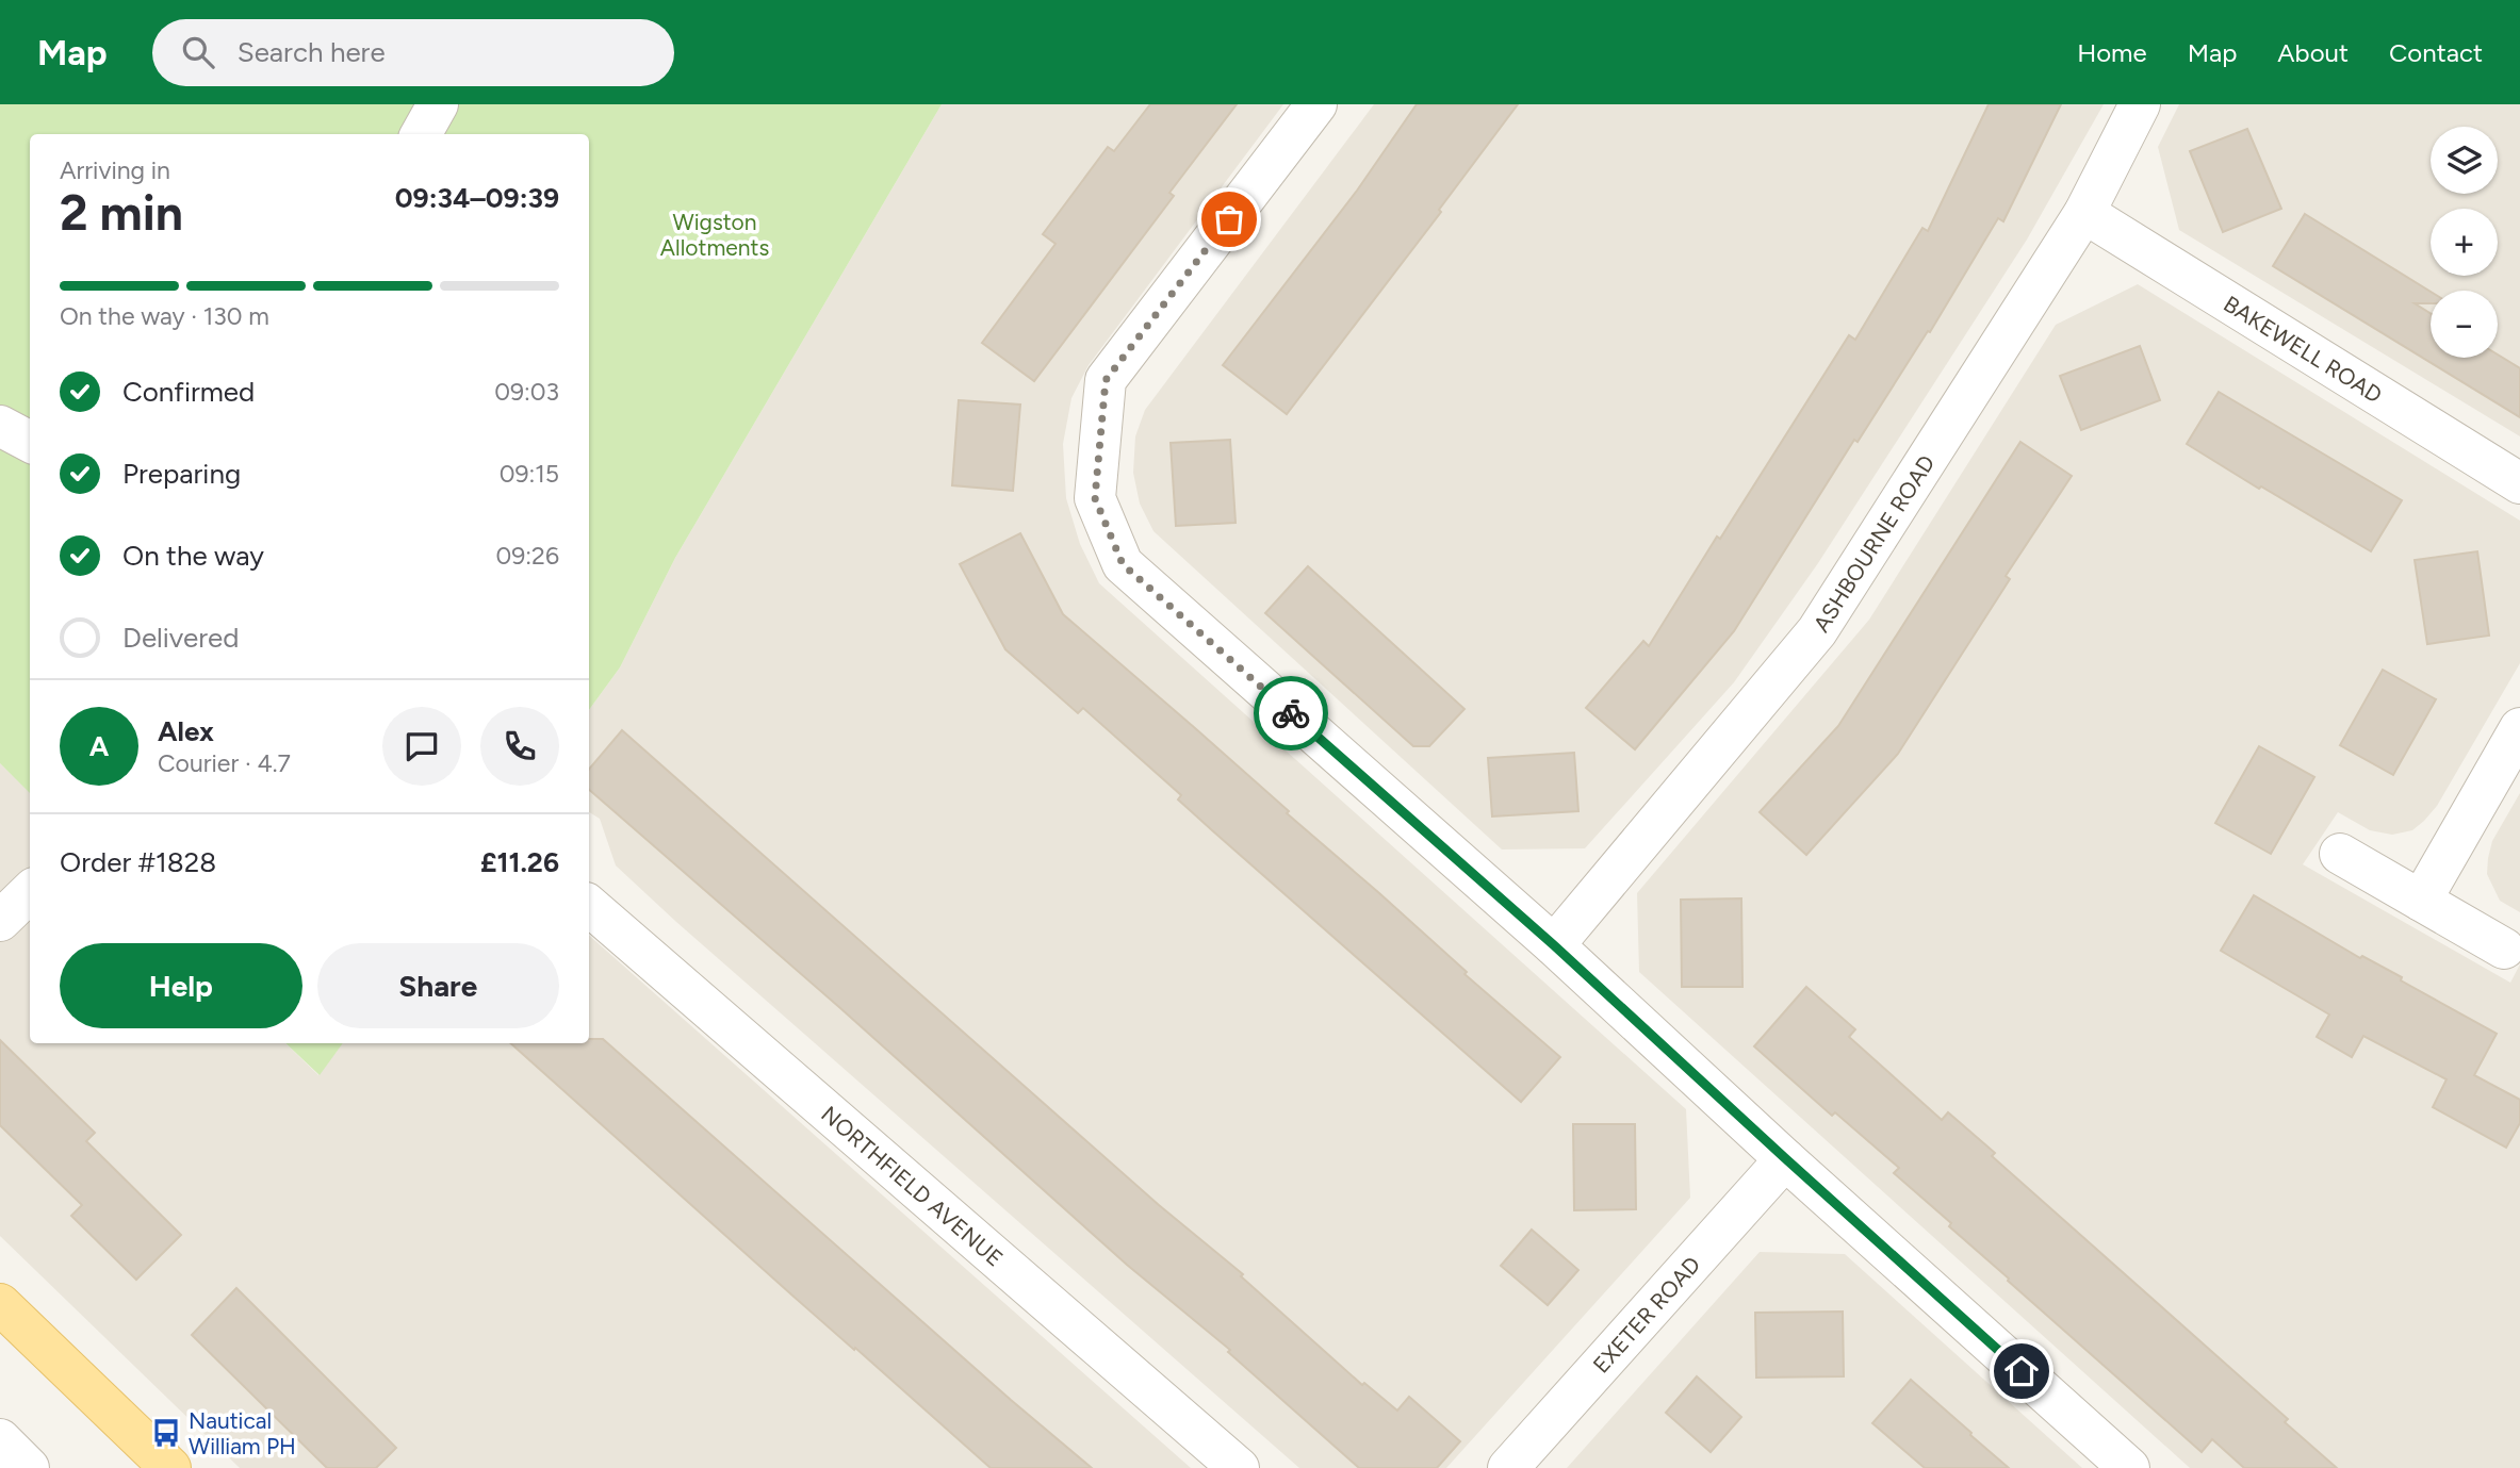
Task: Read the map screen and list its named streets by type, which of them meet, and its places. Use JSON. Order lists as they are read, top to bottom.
{
  "streets": {
    "street": [
      "BAKEWELL ROAD",
      "ASHBOURNE ROAD",
      "NORTHFIELD AVENUE",
      "EXETER ROAD"
    ]
  },
  "crossings": [
    ["BAKEWELL ROAD", "ASHBOURNE ROAD"]
  ],
  "parks": ["Wigston Allotments"],
  "places": {
    "bus stop": ["Nautical William PH"]
  },
  "page": {
    "header": "Map",
    "search": "Search here",
    "nav": [
      "Home",
      "Map",
      "About",
      "Contact"
    ],
    "map_buttons": ["+", "−"],
    "heading": ["2 min", "Arriving in", "09:34–09:39"],
    "panel": [
      "Alex",
      "Courier · 4.7",
      "Order #1828",
      "£11.26"
    ],
    "bar": "On the way · 130 m",
    "list": [
      ["Confirmed", "09:03"],
      ["Preparing", "09:15"],
      ["On the way", "09:26"],
      "Delivered"
    ],
    "round": "A",
    "buttons": ["Help", "Share"]
  }
}
